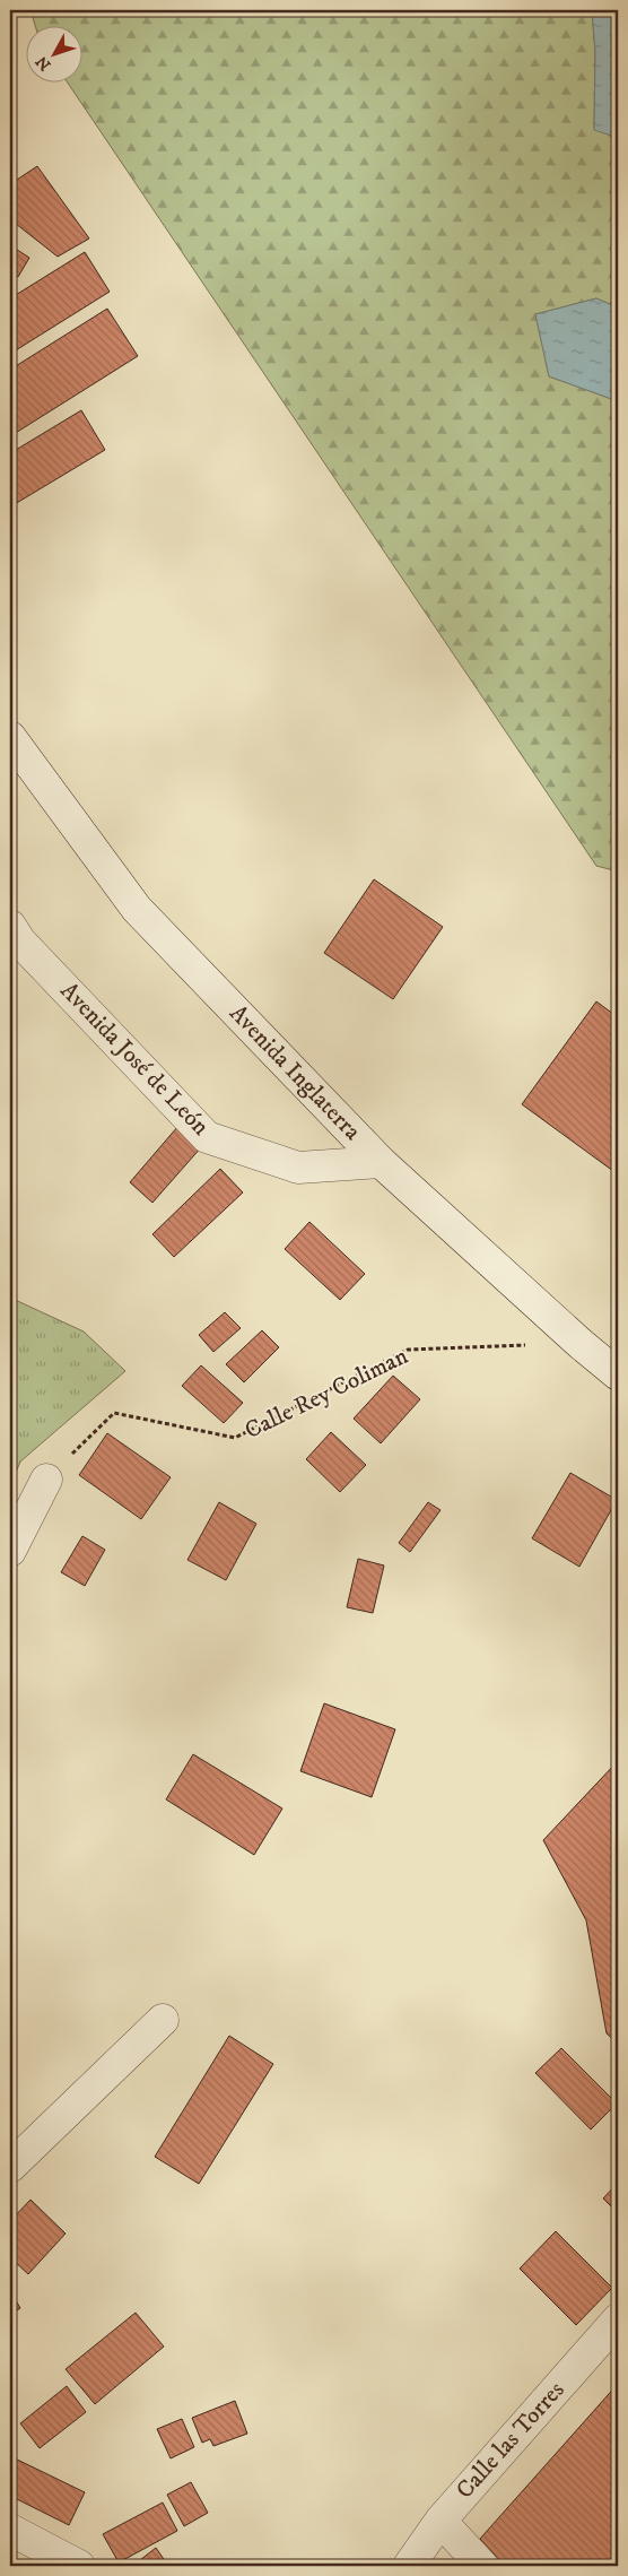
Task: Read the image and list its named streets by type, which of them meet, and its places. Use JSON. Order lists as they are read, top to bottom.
{
  "streets": {
    "street": ["Avenida José de León", "Avenida Inglaterra", "Calle las Torres"],
    "path": ["Calle Rey Coliman"]
  },
  "crossings": [
    ["Avenida José de León", "Avenida Inglaterra"],
    ["Avenida Inglaterra", "Calle Rey Coliman"]
  ],
  "north": "bottom left"
}
